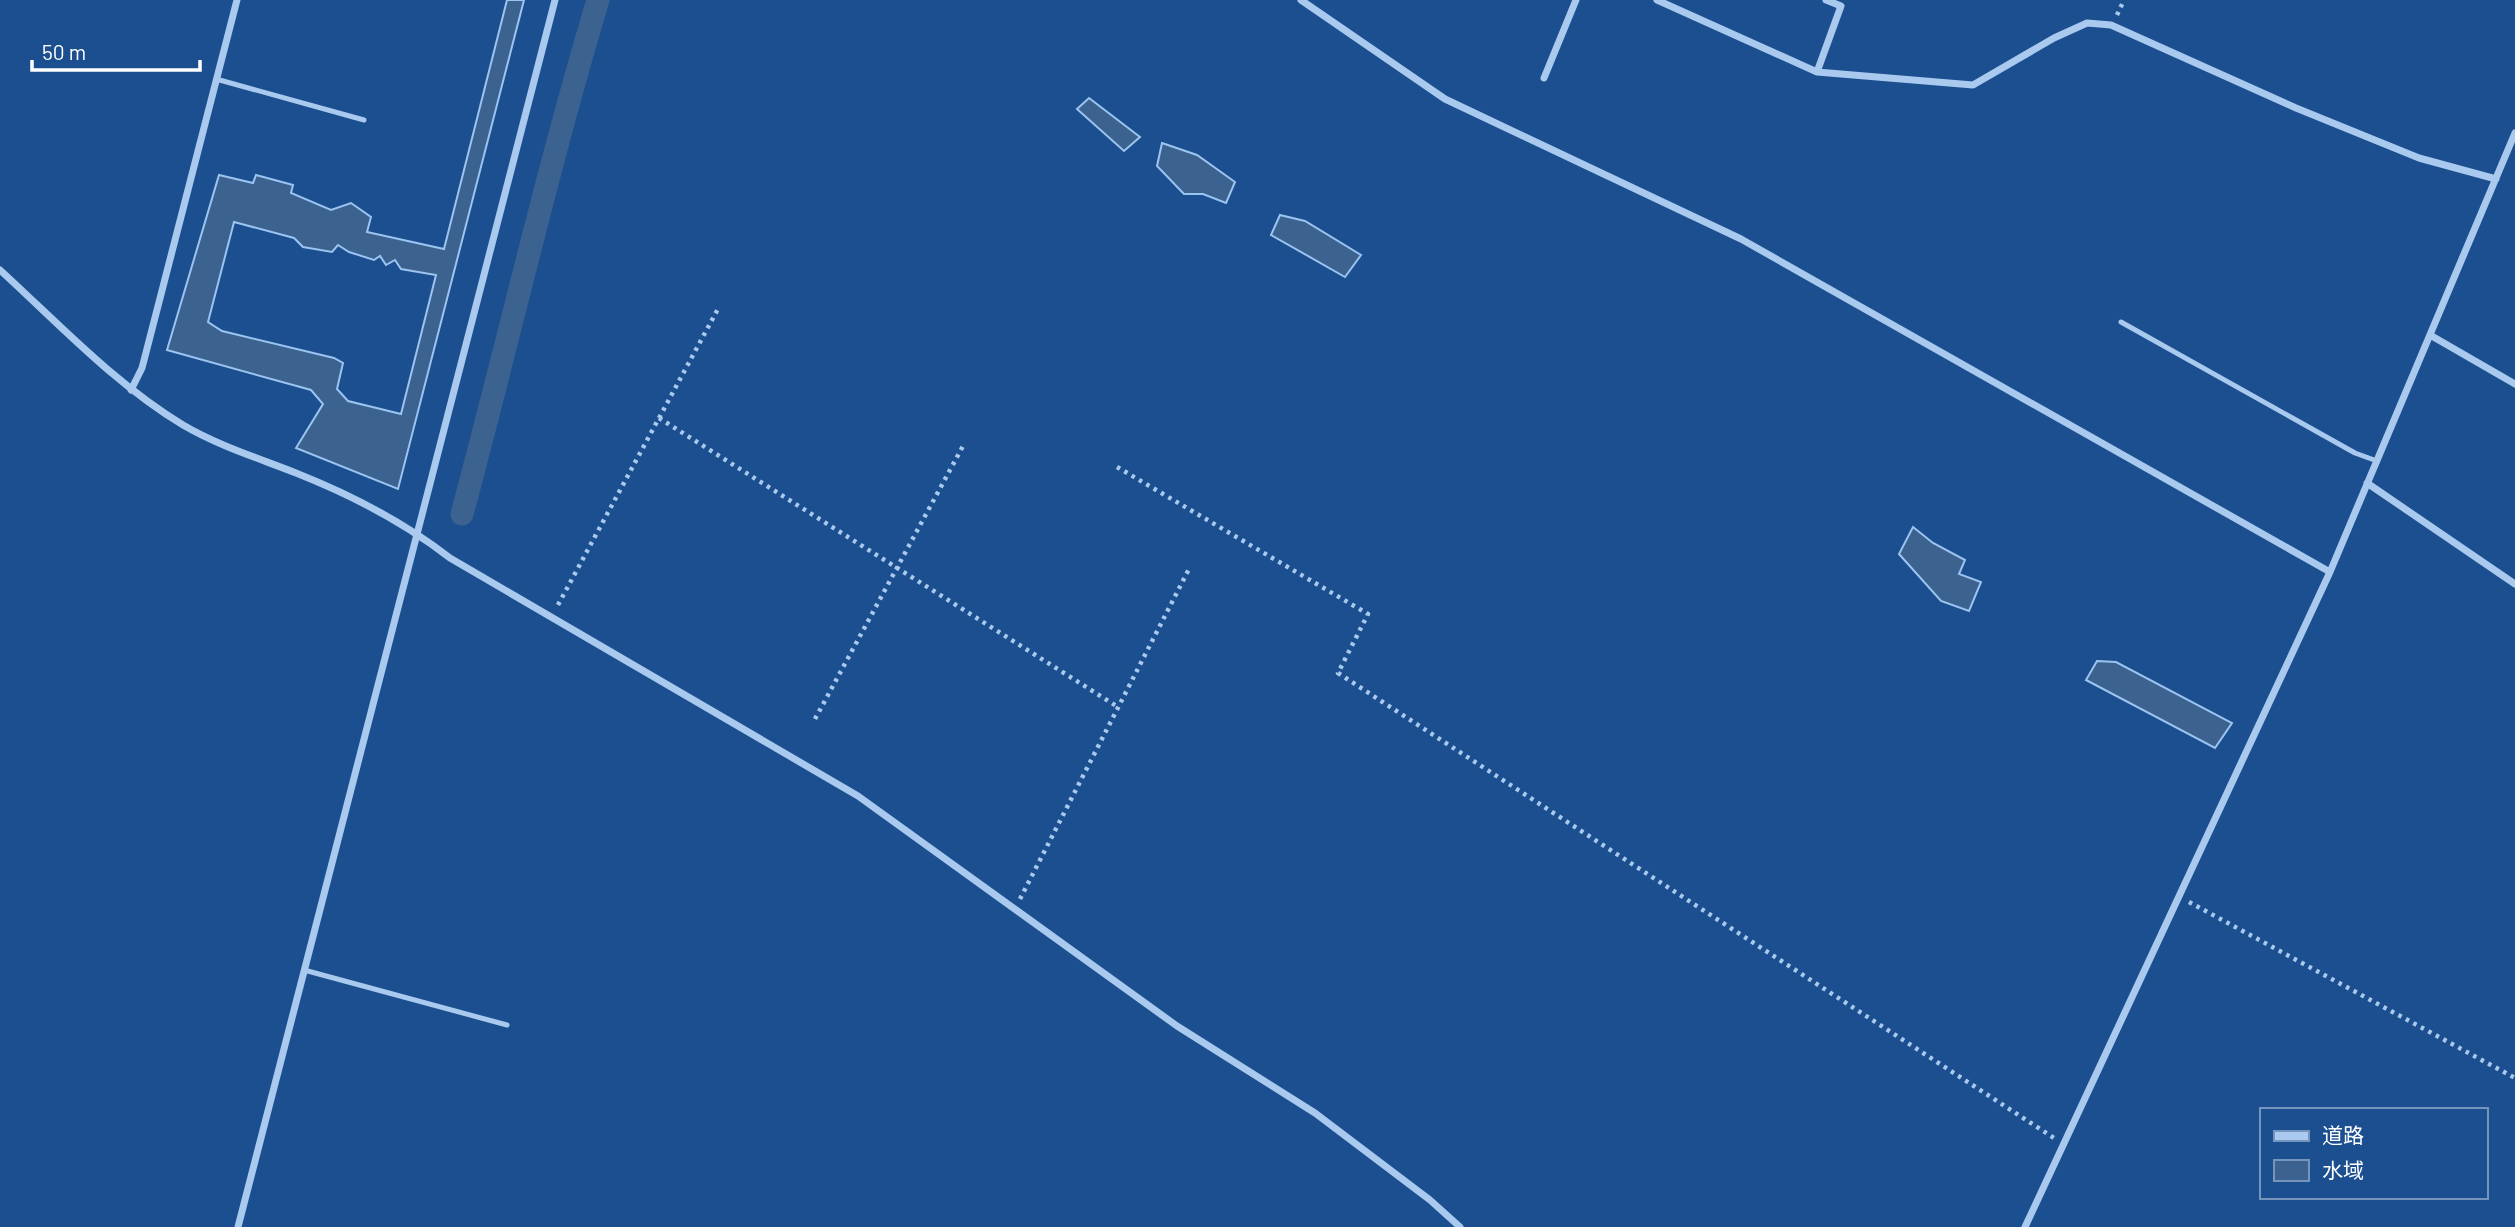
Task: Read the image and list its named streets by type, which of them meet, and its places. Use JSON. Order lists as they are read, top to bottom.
{
  "legend": ["道路", "水域"],
  "scale_bar": "50 m"
}
